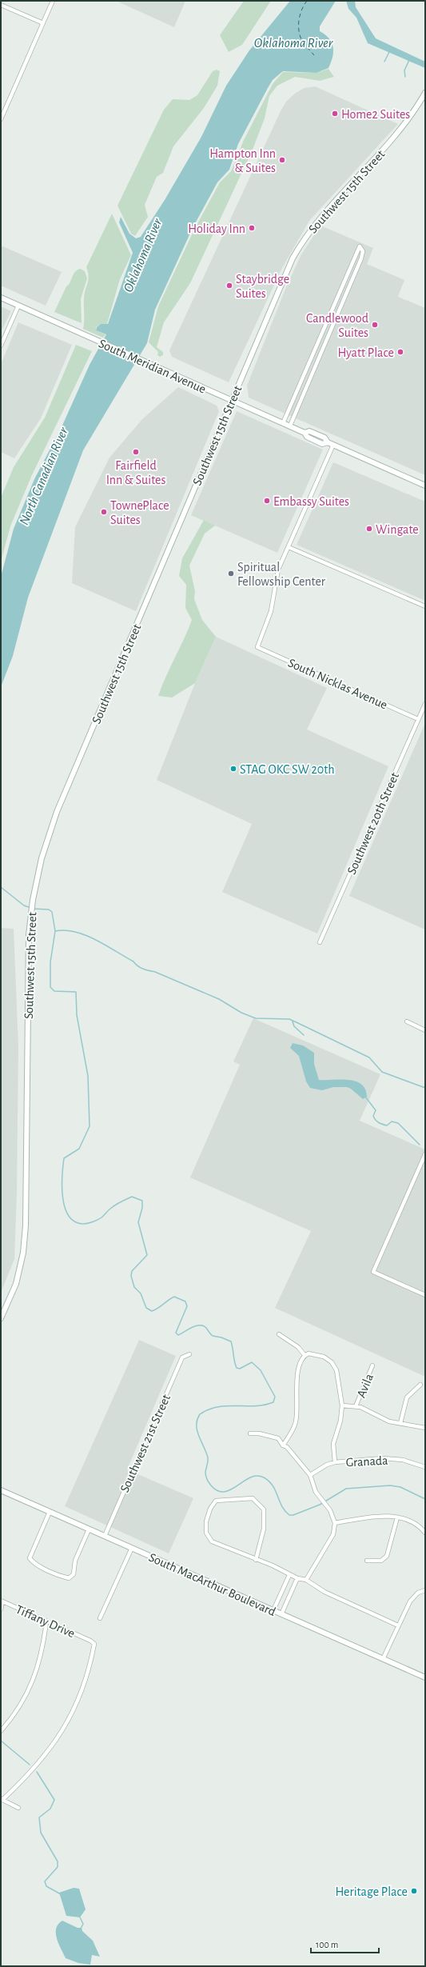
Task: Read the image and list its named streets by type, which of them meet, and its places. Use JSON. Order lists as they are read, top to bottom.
{
  "streets": {
    "main road": ["Southwest 15th Street", "South Meridian Avenue", "South MacArthur Boulevard"],
    "street": [
      "South Nicklas Avenue",
      "Southwest 20th Street",
      "Avila",
      "Southwest 21st Street",
      "Granada",
      "Tiffany Drive"
    ]
  },
  "crossings": [
    ["Southwest 15th Street", "South Meridian Avenue"],
    ["South Nicklas Avenue", "Southwest 20th Street"],
    ["Southwest 21st Street", "South MacArthur Boulevard"]
  ],
  "water": ["Oklahoma River", "North Canadian River"],
  "places": [
    "Home2 Suites",
    "Hampton Inn & Suites",
    "Holiday Inn",
    "Staybridge Suites",
    "Candlewood Suites",
    "Hyatt Place",
    "Fairfield Inn & Suites",
    "Embassy Suites",
    "TownePlace Suites",
    "Wingate",
    "Spiritual Fellowship Center",
    "STAG OKC SW 20th",
    "Heritage Place"
  ],
  "scale_bar": "100 m"
}
